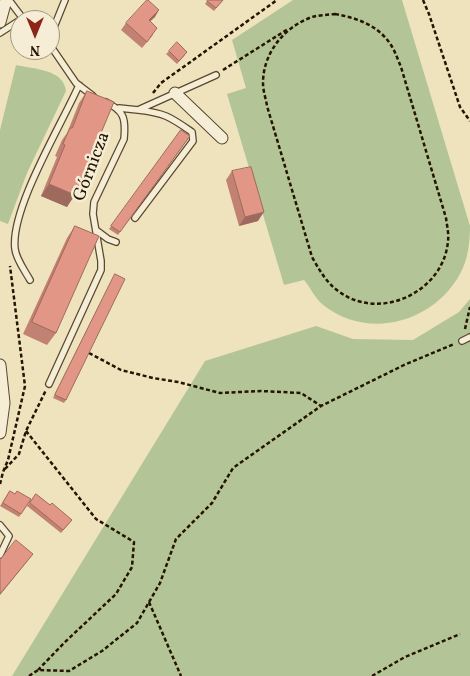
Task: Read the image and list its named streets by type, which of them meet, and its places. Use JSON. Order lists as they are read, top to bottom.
{
  "streets": {
    "lane": ["Górnicza"]
  },
  "north": "bottom"
}
